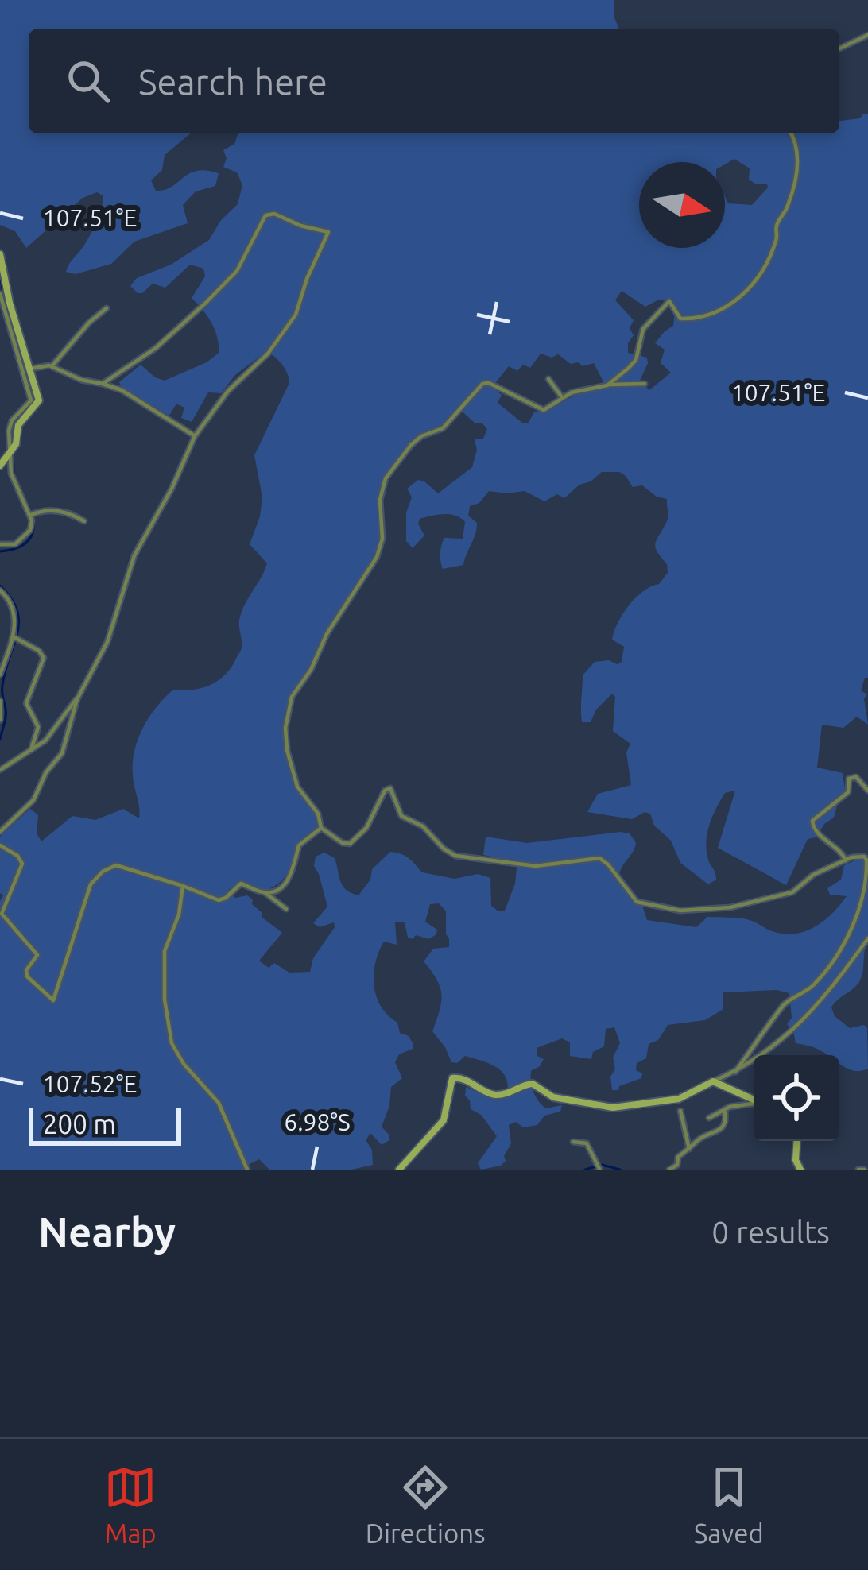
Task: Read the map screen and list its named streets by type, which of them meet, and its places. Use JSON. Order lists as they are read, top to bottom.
{
  "scale_bar": "200 m",
  "north": "right",
  "page": {
    "search": "Search here",
    "scale": "200 m",
    "heading": ["Nearby", "0 results"],
    "nav": ["Map", "Directions", "Saved"]
  },
  "coordinates": ["107.51°E", "107.52°E", "6.98°S"]
}
